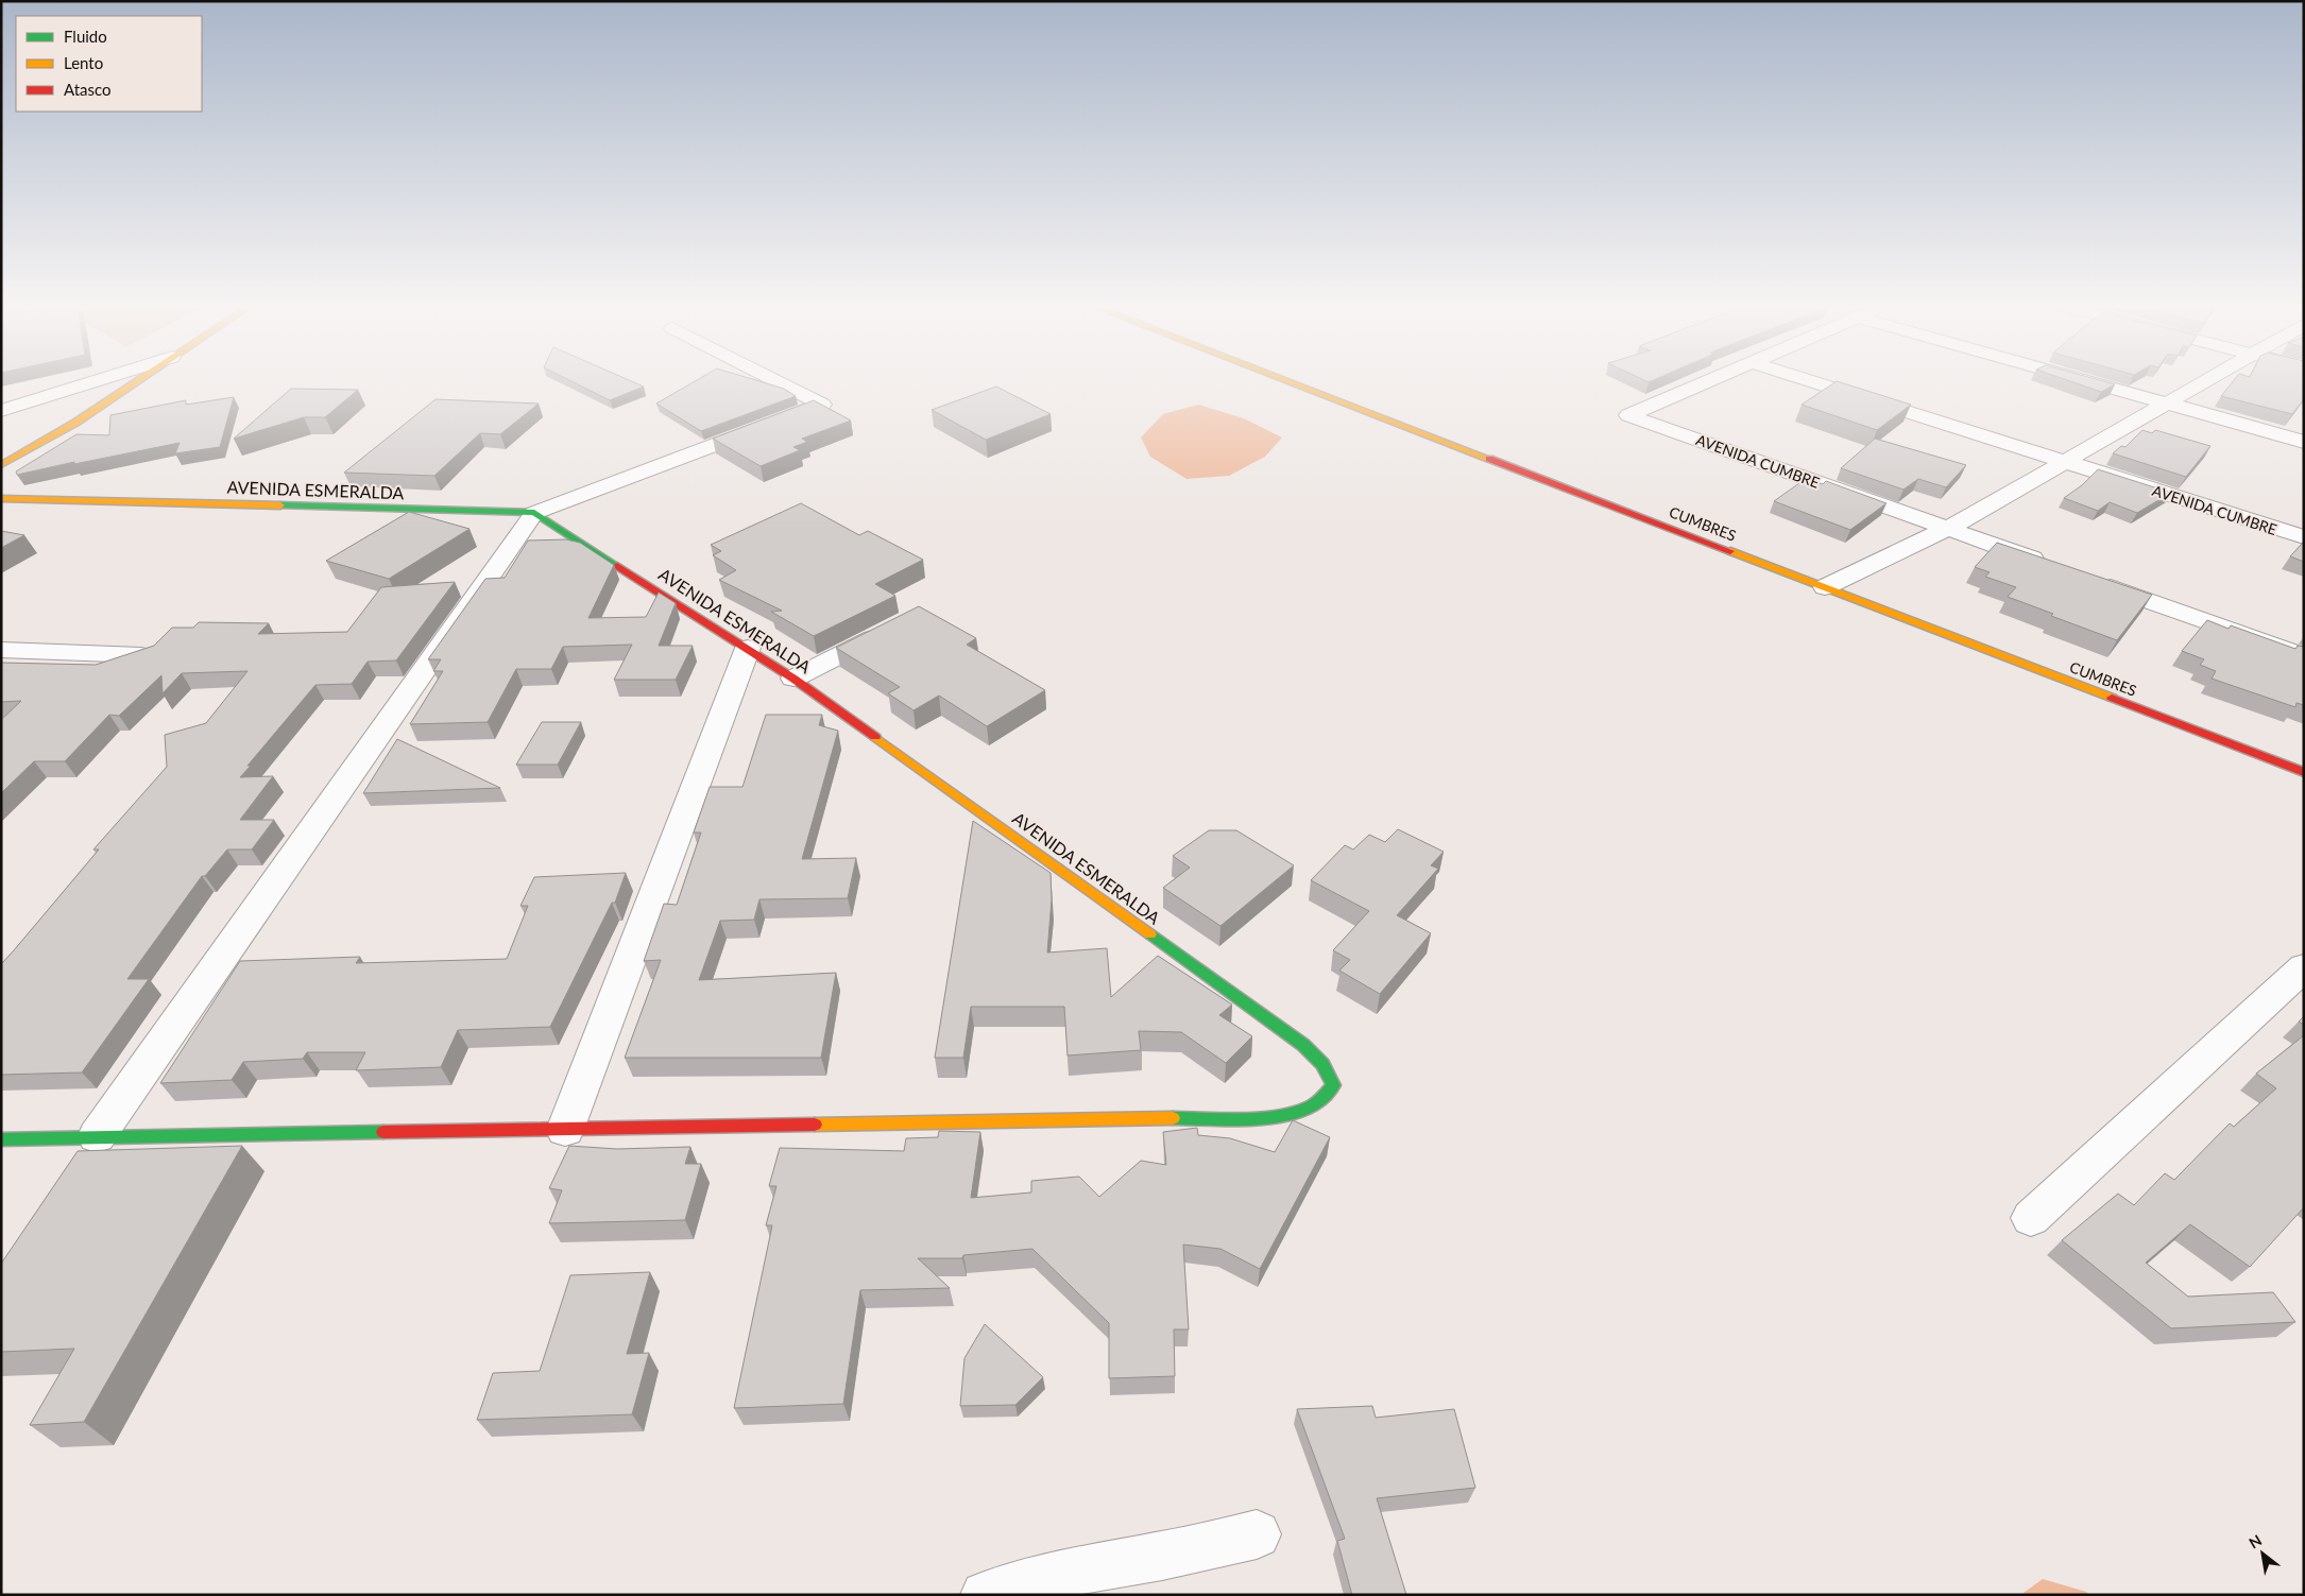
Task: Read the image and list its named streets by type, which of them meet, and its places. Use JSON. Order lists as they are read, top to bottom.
{
  "streets": {
    "street": ["AVENIDA CUMBRE", "AVENIDA ESMERALDA", "CUMBRES"]
  },
  "legend": ["Fluido", "Lento", "Atasco"],
  "north": "top left"
}
